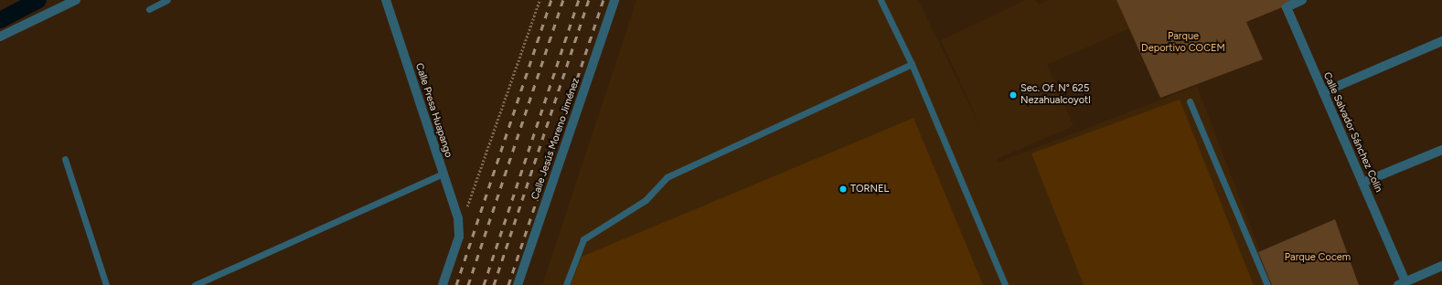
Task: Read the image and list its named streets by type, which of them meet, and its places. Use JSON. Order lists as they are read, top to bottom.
{
  "streets": {
    "street": ["Calle Presa Huapango", "Calle Salvador Sánchez Colín", "Calle Jesús Moreno Jiménez"]
  },
  "parks": ["Parque Deportivo COCEM", "Parque Cocem"],
  "places": ["Sec. Of. N° 625 Nezahualcoyotl", "TORNEL"]
}
